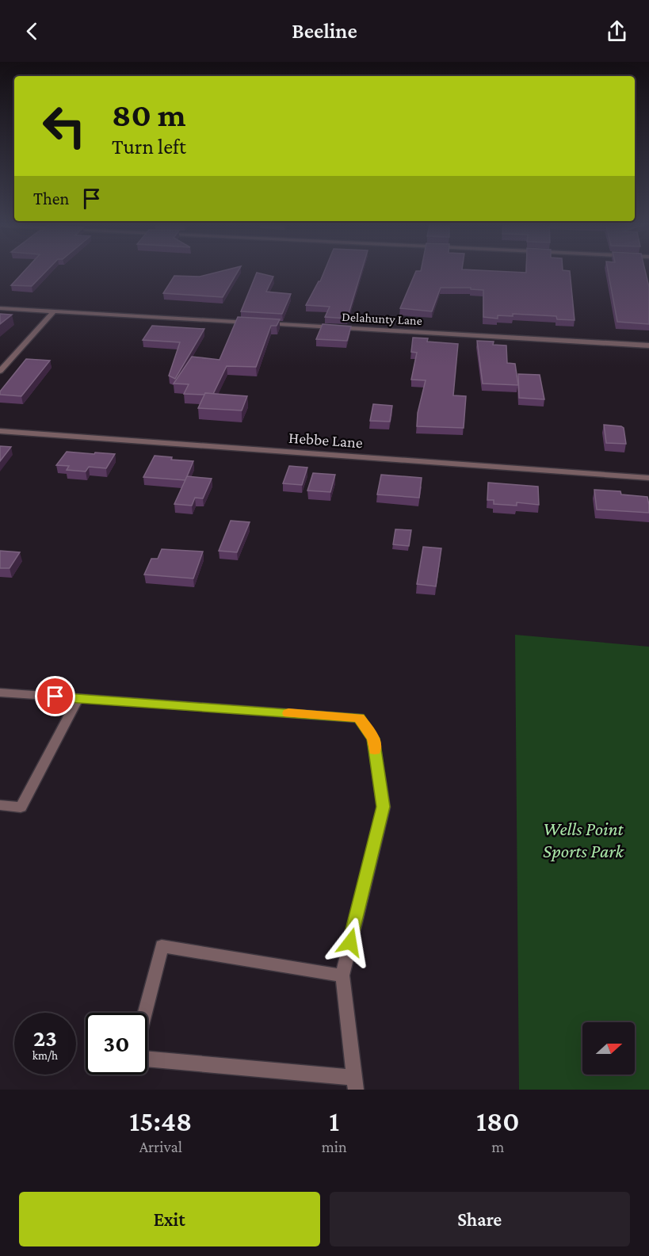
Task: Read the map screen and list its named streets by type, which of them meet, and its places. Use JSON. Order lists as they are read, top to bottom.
{
  "streets": {
    "street": ["Delahunty Lane", "Hebbe Lane"]
  },
  "parks": ["Wells Point Sports Park"],
  "north": "right",
  "page": {
    "header": "Beeline",
    "turn": ["80 m", "Turn left"],
    "then": "Then",
    "speed": "23 km/h",
    "limit": "30",
    "eta": [
      "15:48",
      "Arrival",
      "1",
      "min",
      "180",
      "m"
    ],
    "buttons": ["Exit", "Share"]
  }
}
